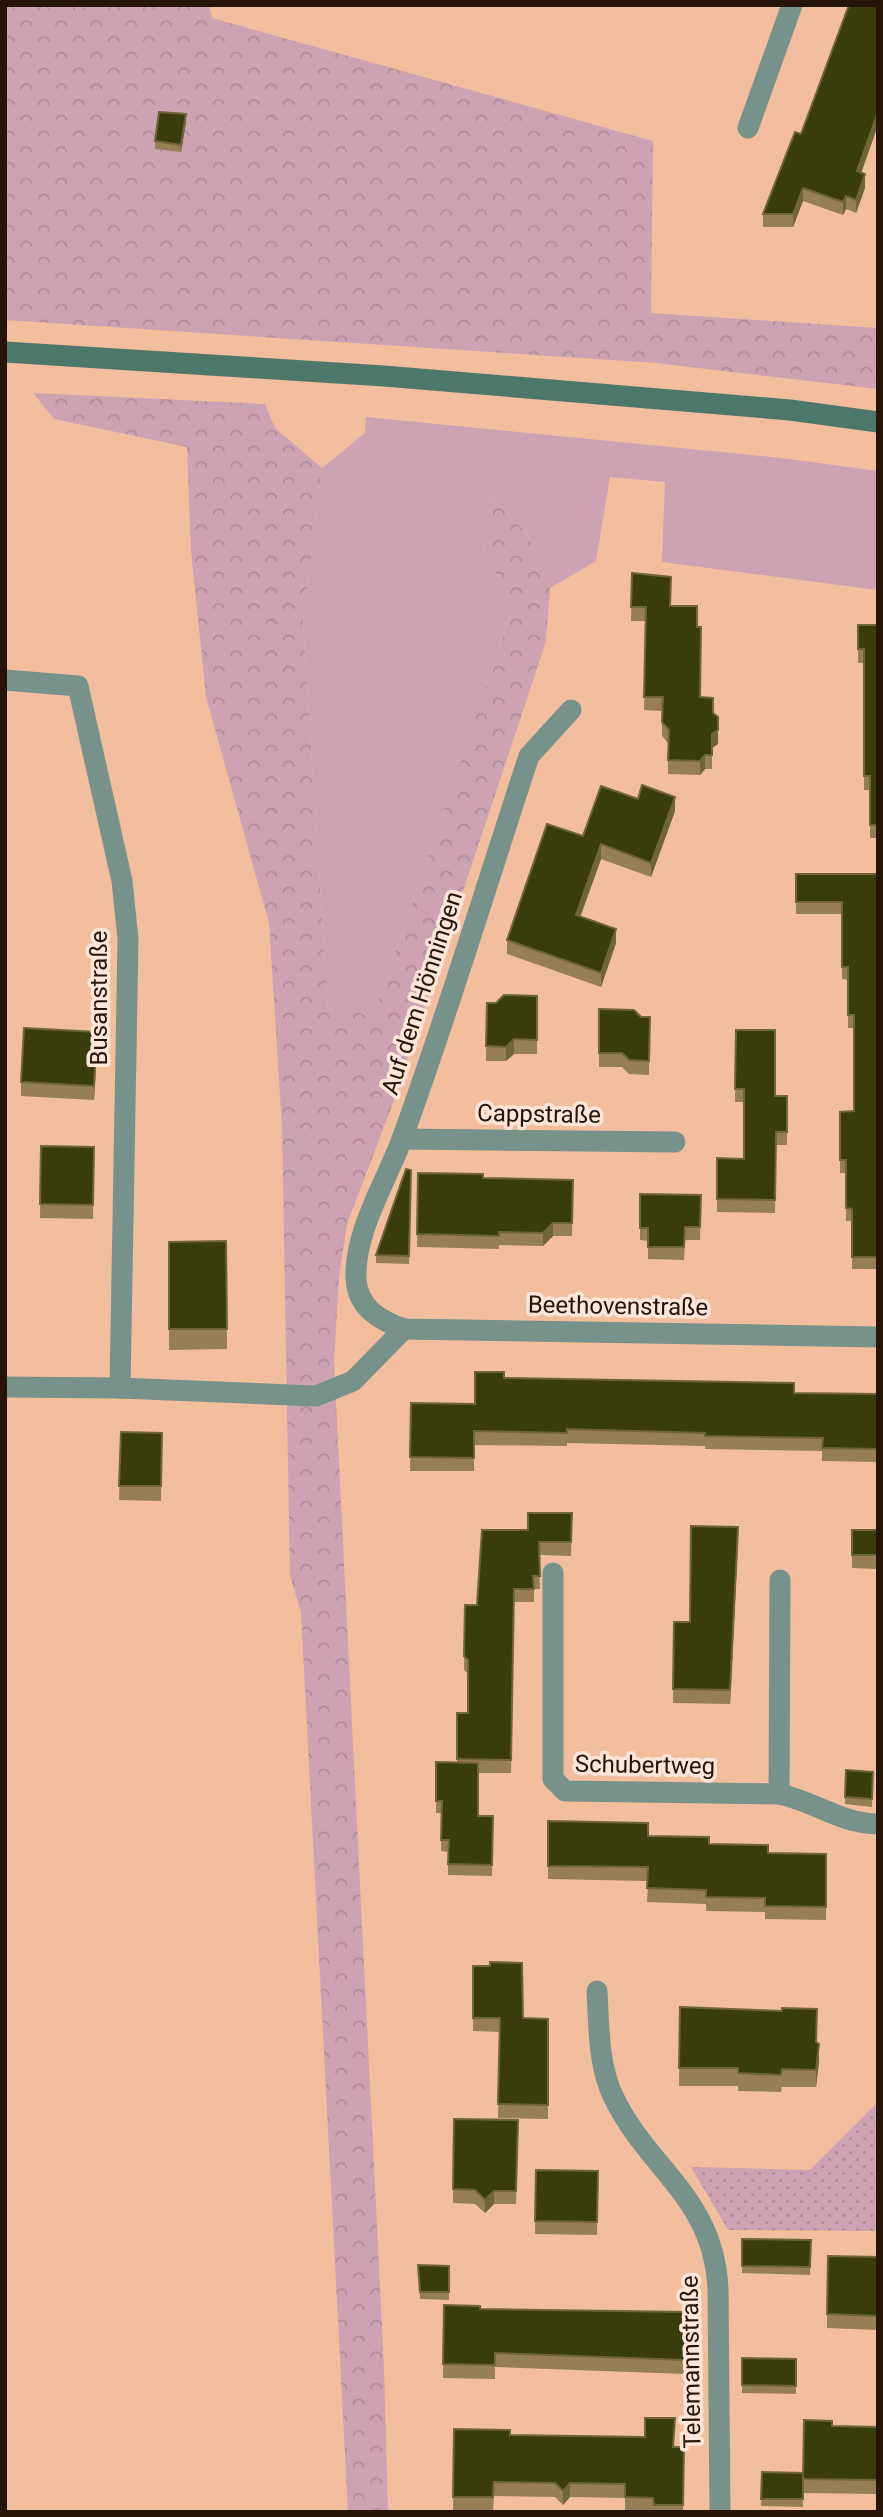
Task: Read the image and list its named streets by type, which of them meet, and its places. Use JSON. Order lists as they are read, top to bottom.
{
  "streets": {
    "street": [
      "Auf dem Hönningen",
      "Busanstraße",
      "Cappstraße",
      "Beethovenstraße",
      "Schubertweg",
      "Telemannstraße"
    ]
  },
  "crossings": [
    ["Auf dem Hönningen", "Cappstraße"],
    ["Auf dem Hönningen", "Beethovenstraße"]
  ]
}
